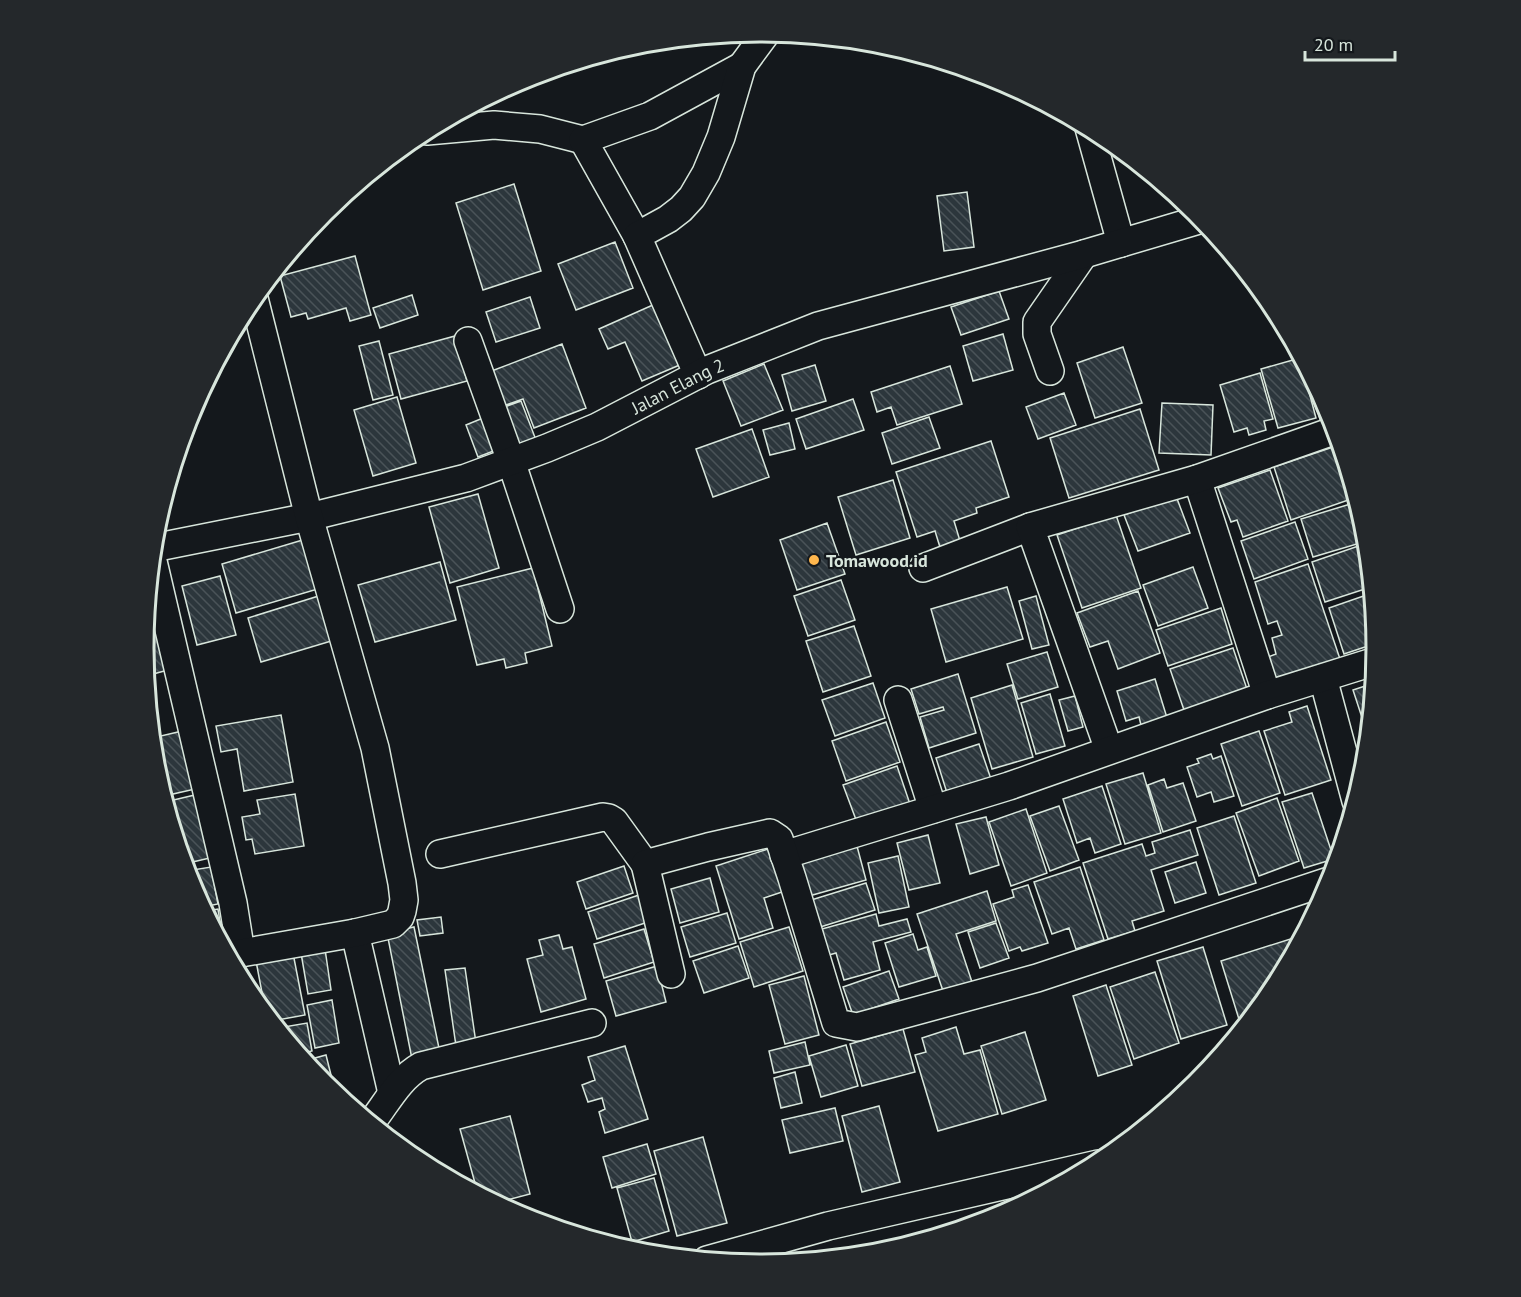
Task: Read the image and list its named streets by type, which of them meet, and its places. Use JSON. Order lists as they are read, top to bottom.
{
  "streets": {
    "street": ["Jalan Elang 2"]
  },
  "places": ["Tomawood.id"],
  "scale_bar": "20 m"
}
